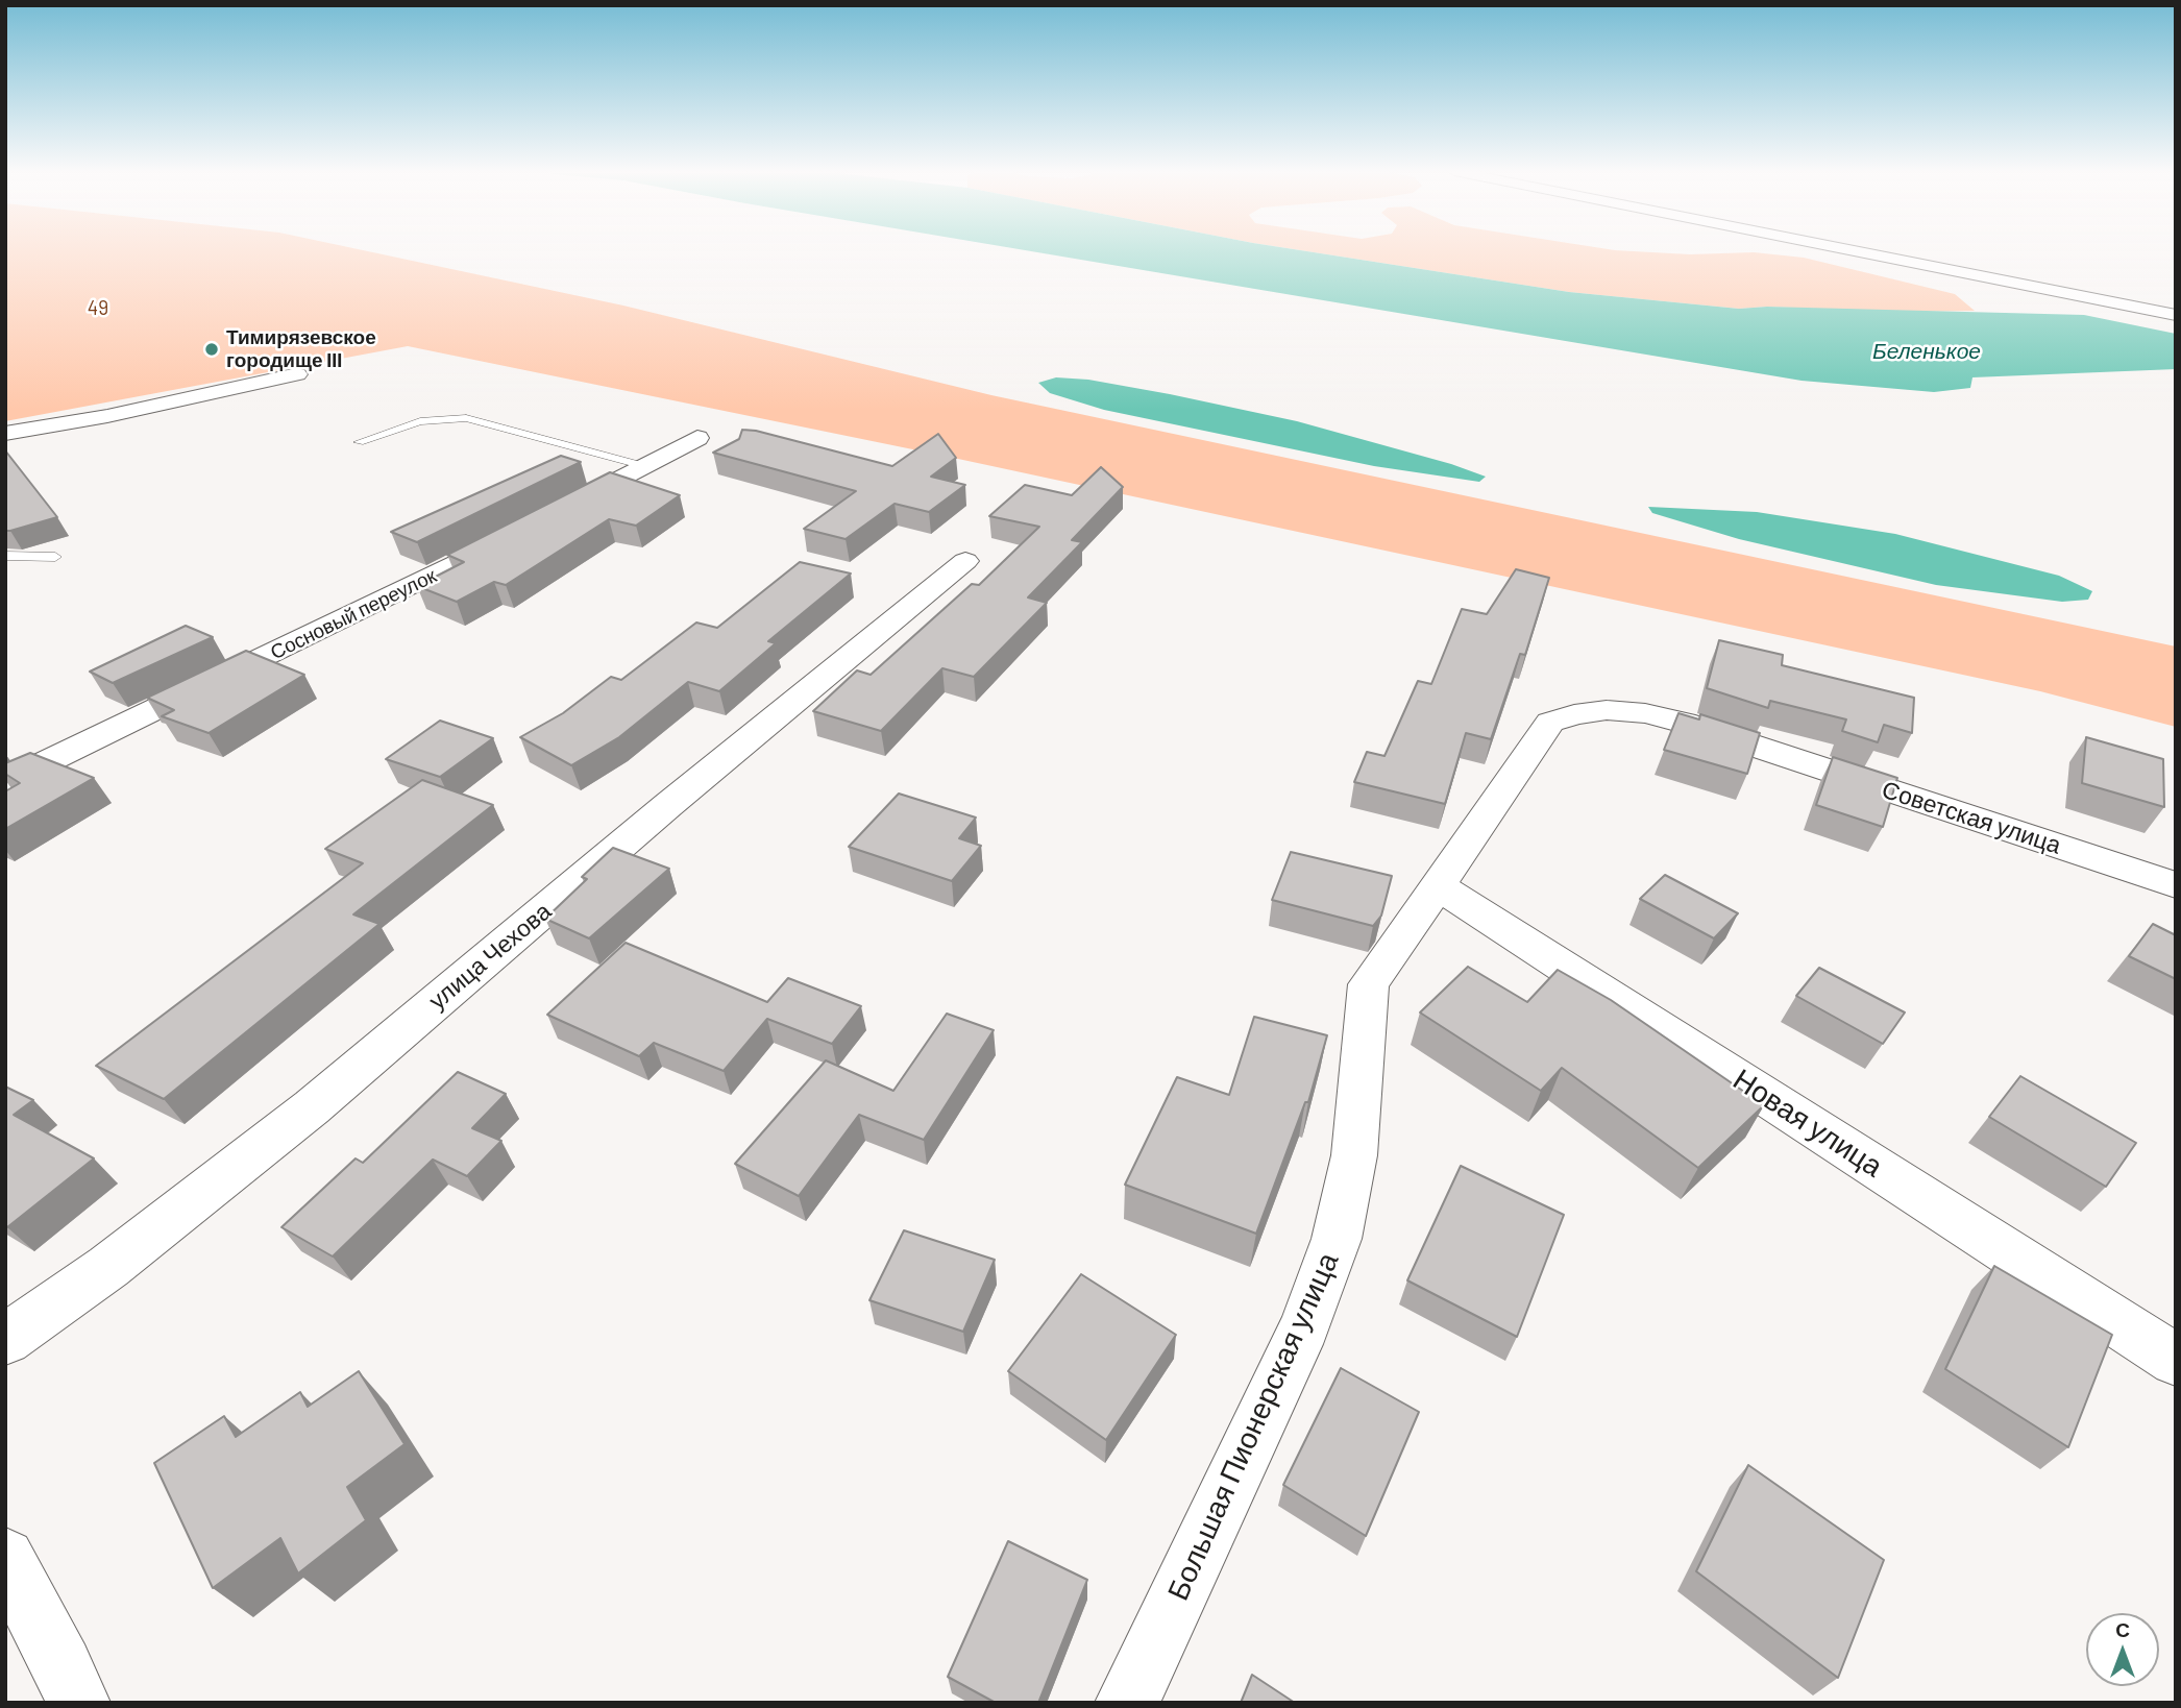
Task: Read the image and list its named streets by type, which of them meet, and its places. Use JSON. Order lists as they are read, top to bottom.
{
  "streets": {
    "street": [
      "Сосновый переулок",
      "Советская улица",
      "улица Чехова",
      "Новая улица",
      "Большая Пионерская улица"
    ]
  },
  "crossings": [
    ["Советская улица", "Большая Пионерская улица"],
    ["Новая улица", "Большая Пионерская улица"]
  ],
  "water": ["Беленькое"],
  "parks": ["49"],
  "places": ["Тимирязевское городище III"],
  "north": "top"
}
